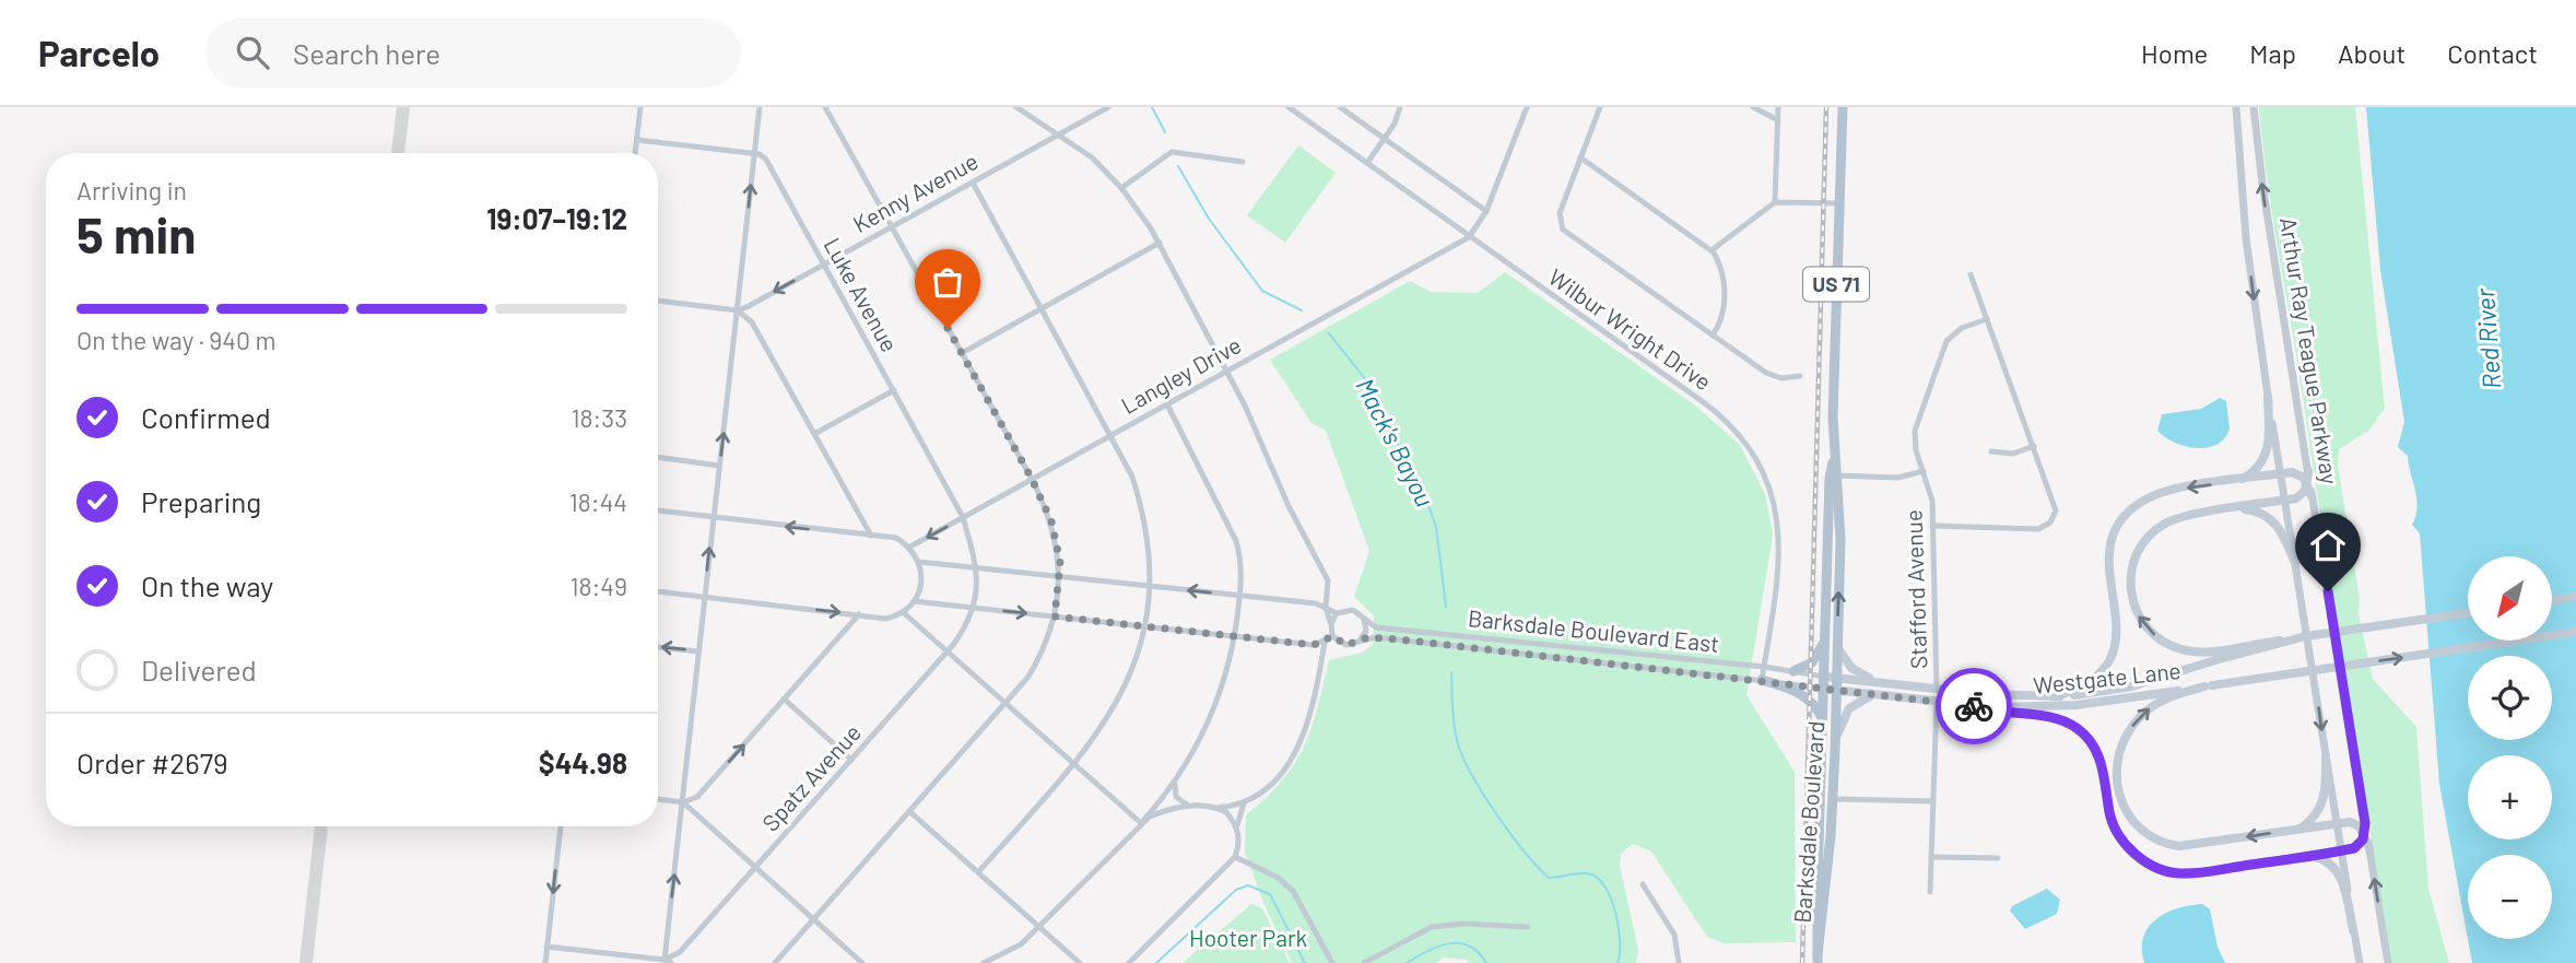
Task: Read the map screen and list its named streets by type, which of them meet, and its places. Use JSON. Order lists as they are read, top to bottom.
{
  "streets": {
    "main road": ["US 71", "Westgate Lane", "Barksdale Boulevard"],
    "street": [
      "Kenny Avenue",
      "Luke Avenue",
      "Wilbur Wright Drive",
      "Arthur Ray Teague Parkway",
      "Langley Drive",
      "Stafford Avenue",
      "Barksdale Boulevard East",
      "Spatz Avenue"
    ]
  },
  "crossings": [
    ["Kenny Avenue", "Luke Avenue"],
    ["Luke Avenue", "Langley Drive"],
    ["Wilbur Wright Drive", "Langley Drive"],
    ["Wilbur Wright Drive", "Barksdale Boulevard East"],
    ["Stafford Avenue", "Westgate Lane"],
    ["Barksdale Boulevard East", "Westgate Lane"],
    ["Barksdale Boulevard East", "Barksdale Boulevard"],
    ["Westgate Lane", "Barksdale Boulevard"]
  ],
  "water": ["Red River", "Mack's Bayou"],
  "parks": ["Hooter Park"],
  "north": "bottom left",
  "page": {
    "header": "Parcelo",
    "search": "Search here",
    "nav": [
      "Home",
      "Map",
      "About",
      "Contact"
    ],
    "heading": ["5 min", "Arriving in", "19:07–19:12"],
    "panel": ["Order #2679", "$44.98"],
    "bar": "On the way · 940 m",
    "list": [
      ["Confirmed", "18:33"],
      ["Preparing", "18:44"],
      ["On the way", "18:49"],
      "Delivered"
    ],
    "map_buttons": ["+", "−"]
  }
}
